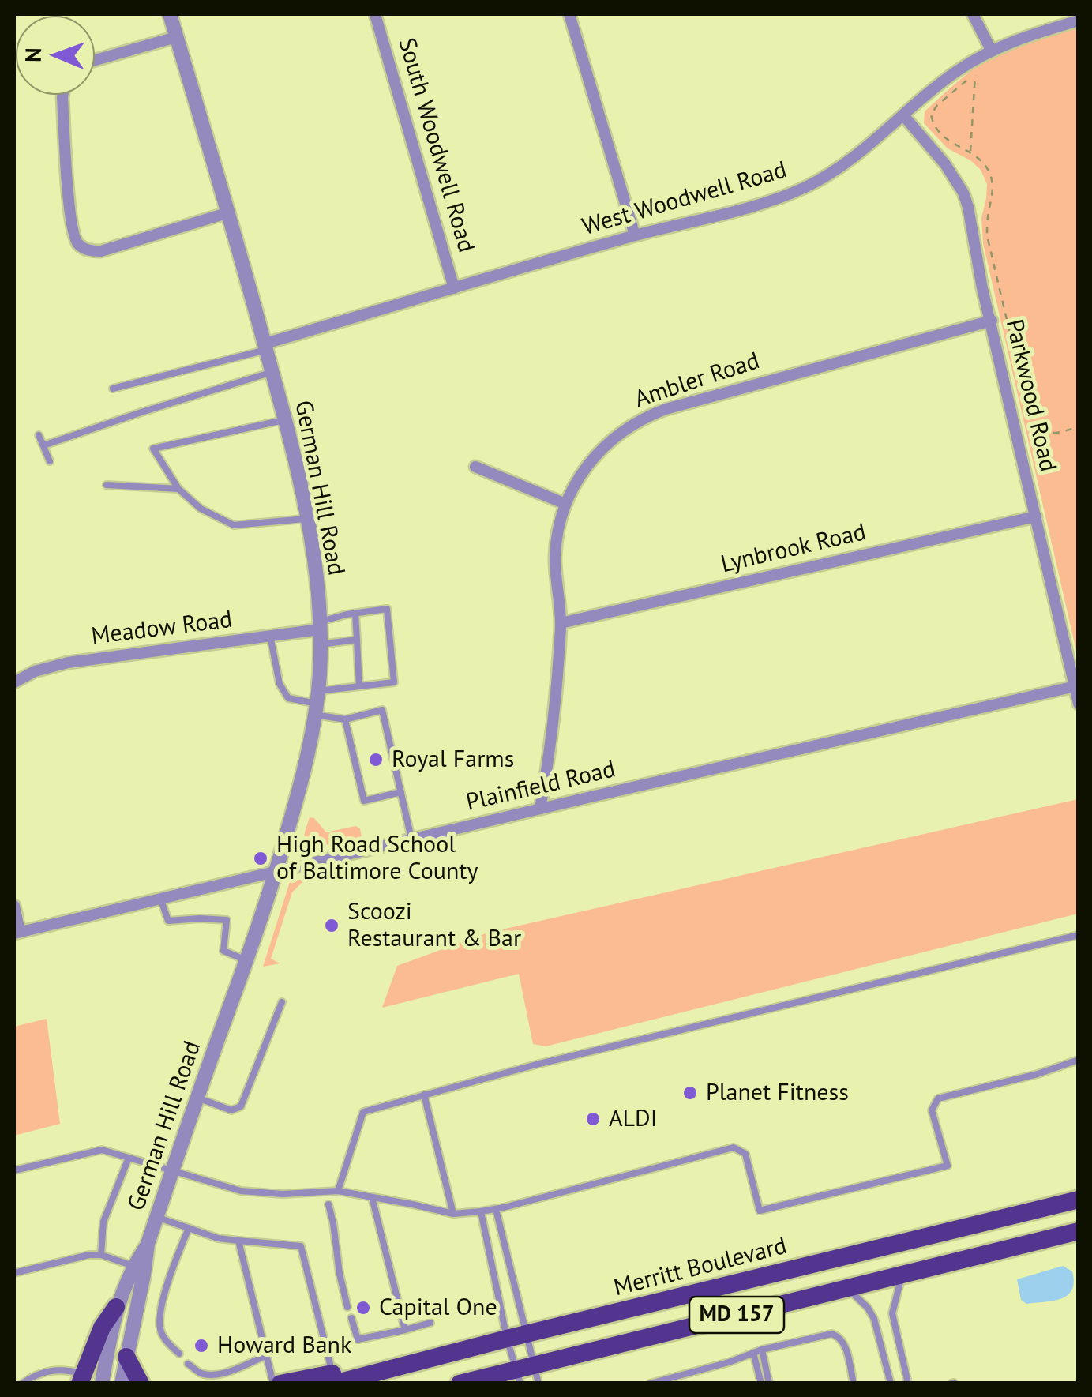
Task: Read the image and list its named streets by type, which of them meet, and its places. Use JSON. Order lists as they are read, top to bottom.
{
  "streets": {
    "main road": ["Merritt Boulevard", "MD 157"],
    "street": [
      "South Woodwell Road",
      "West Woodwell Road",
      "Ambler Road",
      "Parkwood Road",
      "German Hill Road",
      "Lynbrook Road",
      "Meadow Road",
      "Plainfield Road"
    ]
  },
  "crossings": [
    ["South Woodwell Road", "West Woodwell Road"],
    ["West Woodwell Road", "Parkwood Road"],
    ["West Woodwell Road", "German Hill Road"],
    ["Ambler Road", "Parkwood Road"],
    ["Ambler Road", "Lynbrook Road"],
    ["Ambler Road", "Plainfield Road"],
    ["Parkwood Road", "Lynbrook Road"],
    ["Parkwood Road", "Plainfield Road"],
    ["German Hill Road", "Meadow Road"],
    ["German Hill Road", "Plainfield Road"]
  ],
  "places": [
    "Royal Farms",
    "High Road School of Baltimore County",
    "Scoozi Restaurant & Bar",
    "Planet Fitness",
    "ALDI",
    "Capital One",
    "Howard Bank"
  ],
  "north": "left"
}
